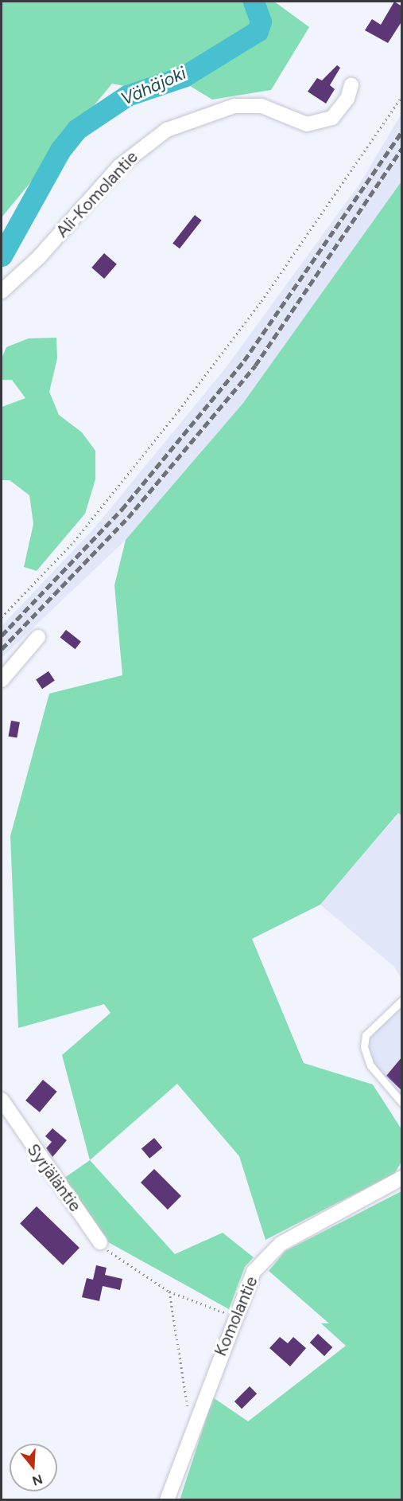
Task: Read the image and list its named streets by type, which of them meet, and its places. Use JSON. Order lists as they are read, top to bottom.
{
  "streets": {
    "street": ["Ali-Komolantie", "Syrjäläntie", "Komolantie"]
  },
  "water": ["Vähäjoki"],
  "north": "bottom"
}
